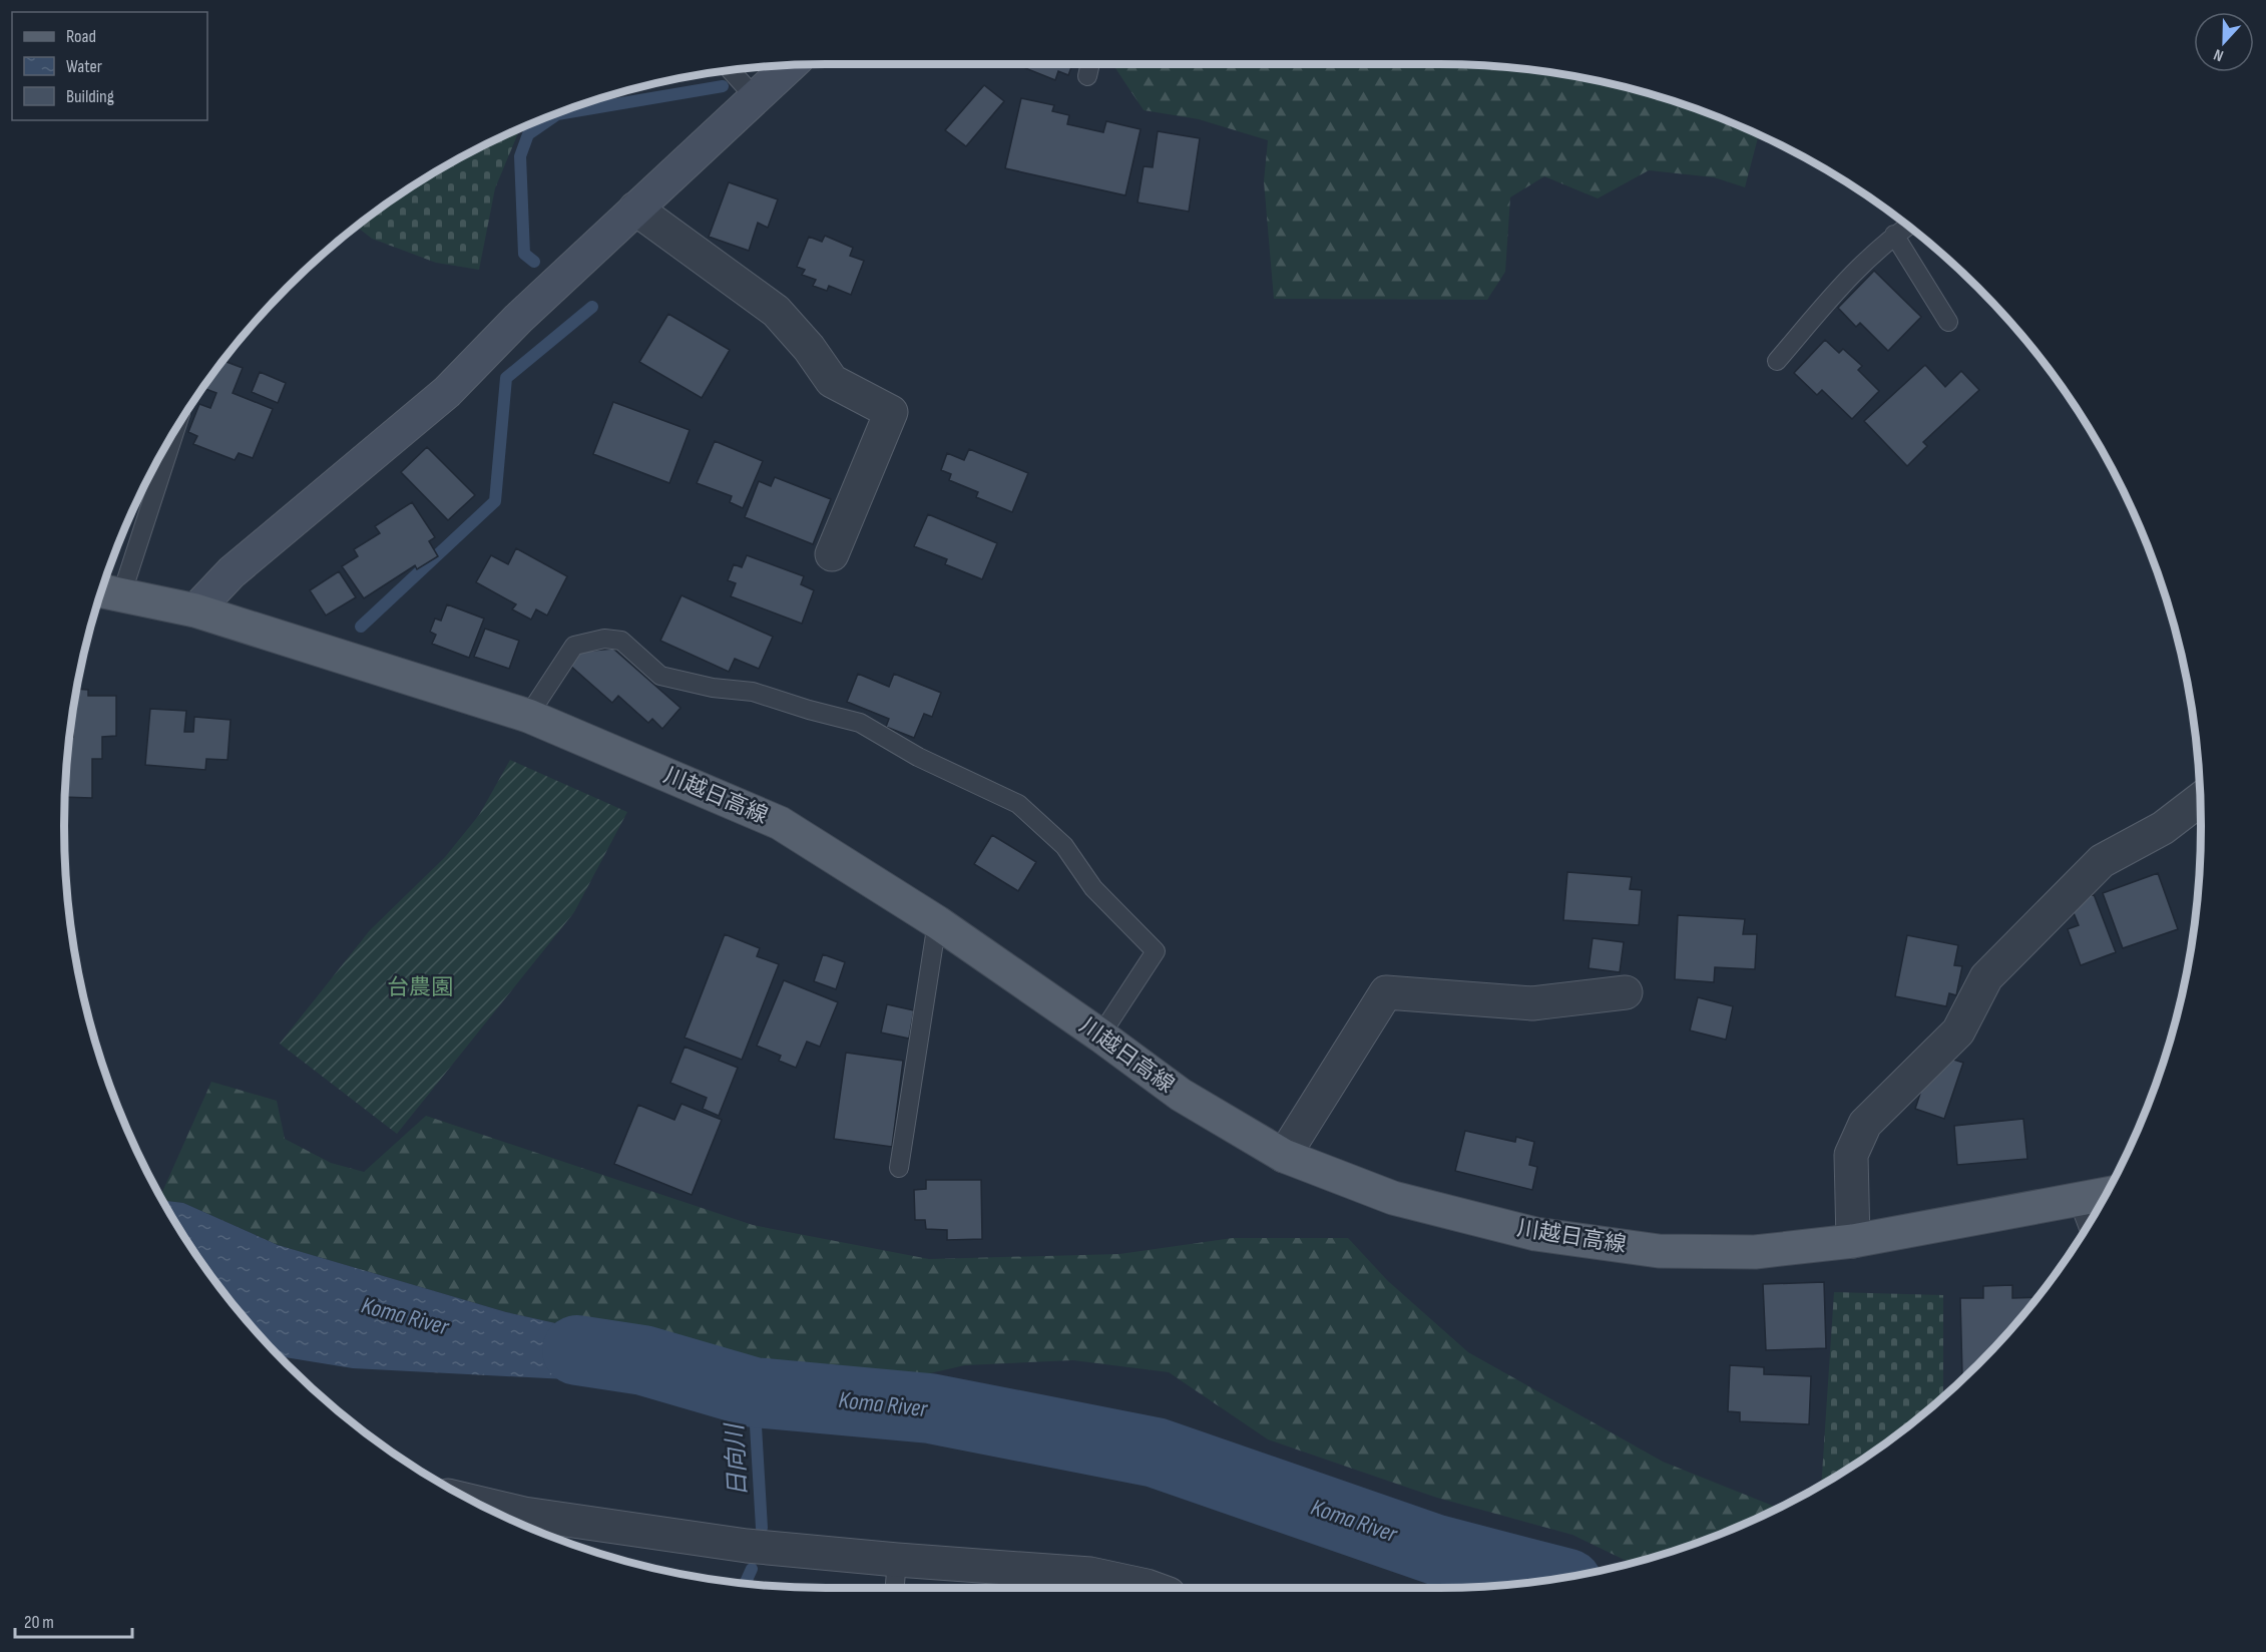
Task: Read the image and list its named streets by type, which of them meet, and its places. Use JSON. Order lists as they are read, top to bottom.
{
  "streets": {
    "main road": ["川越日高線"]
  },
  "water": ["Koma River", "日向川"],
  "parks": ["台農園"],
  "legend": ["Road", "Water", "Building"],
  "scale_bar": "20 m",
  "north": "bottom"
}
